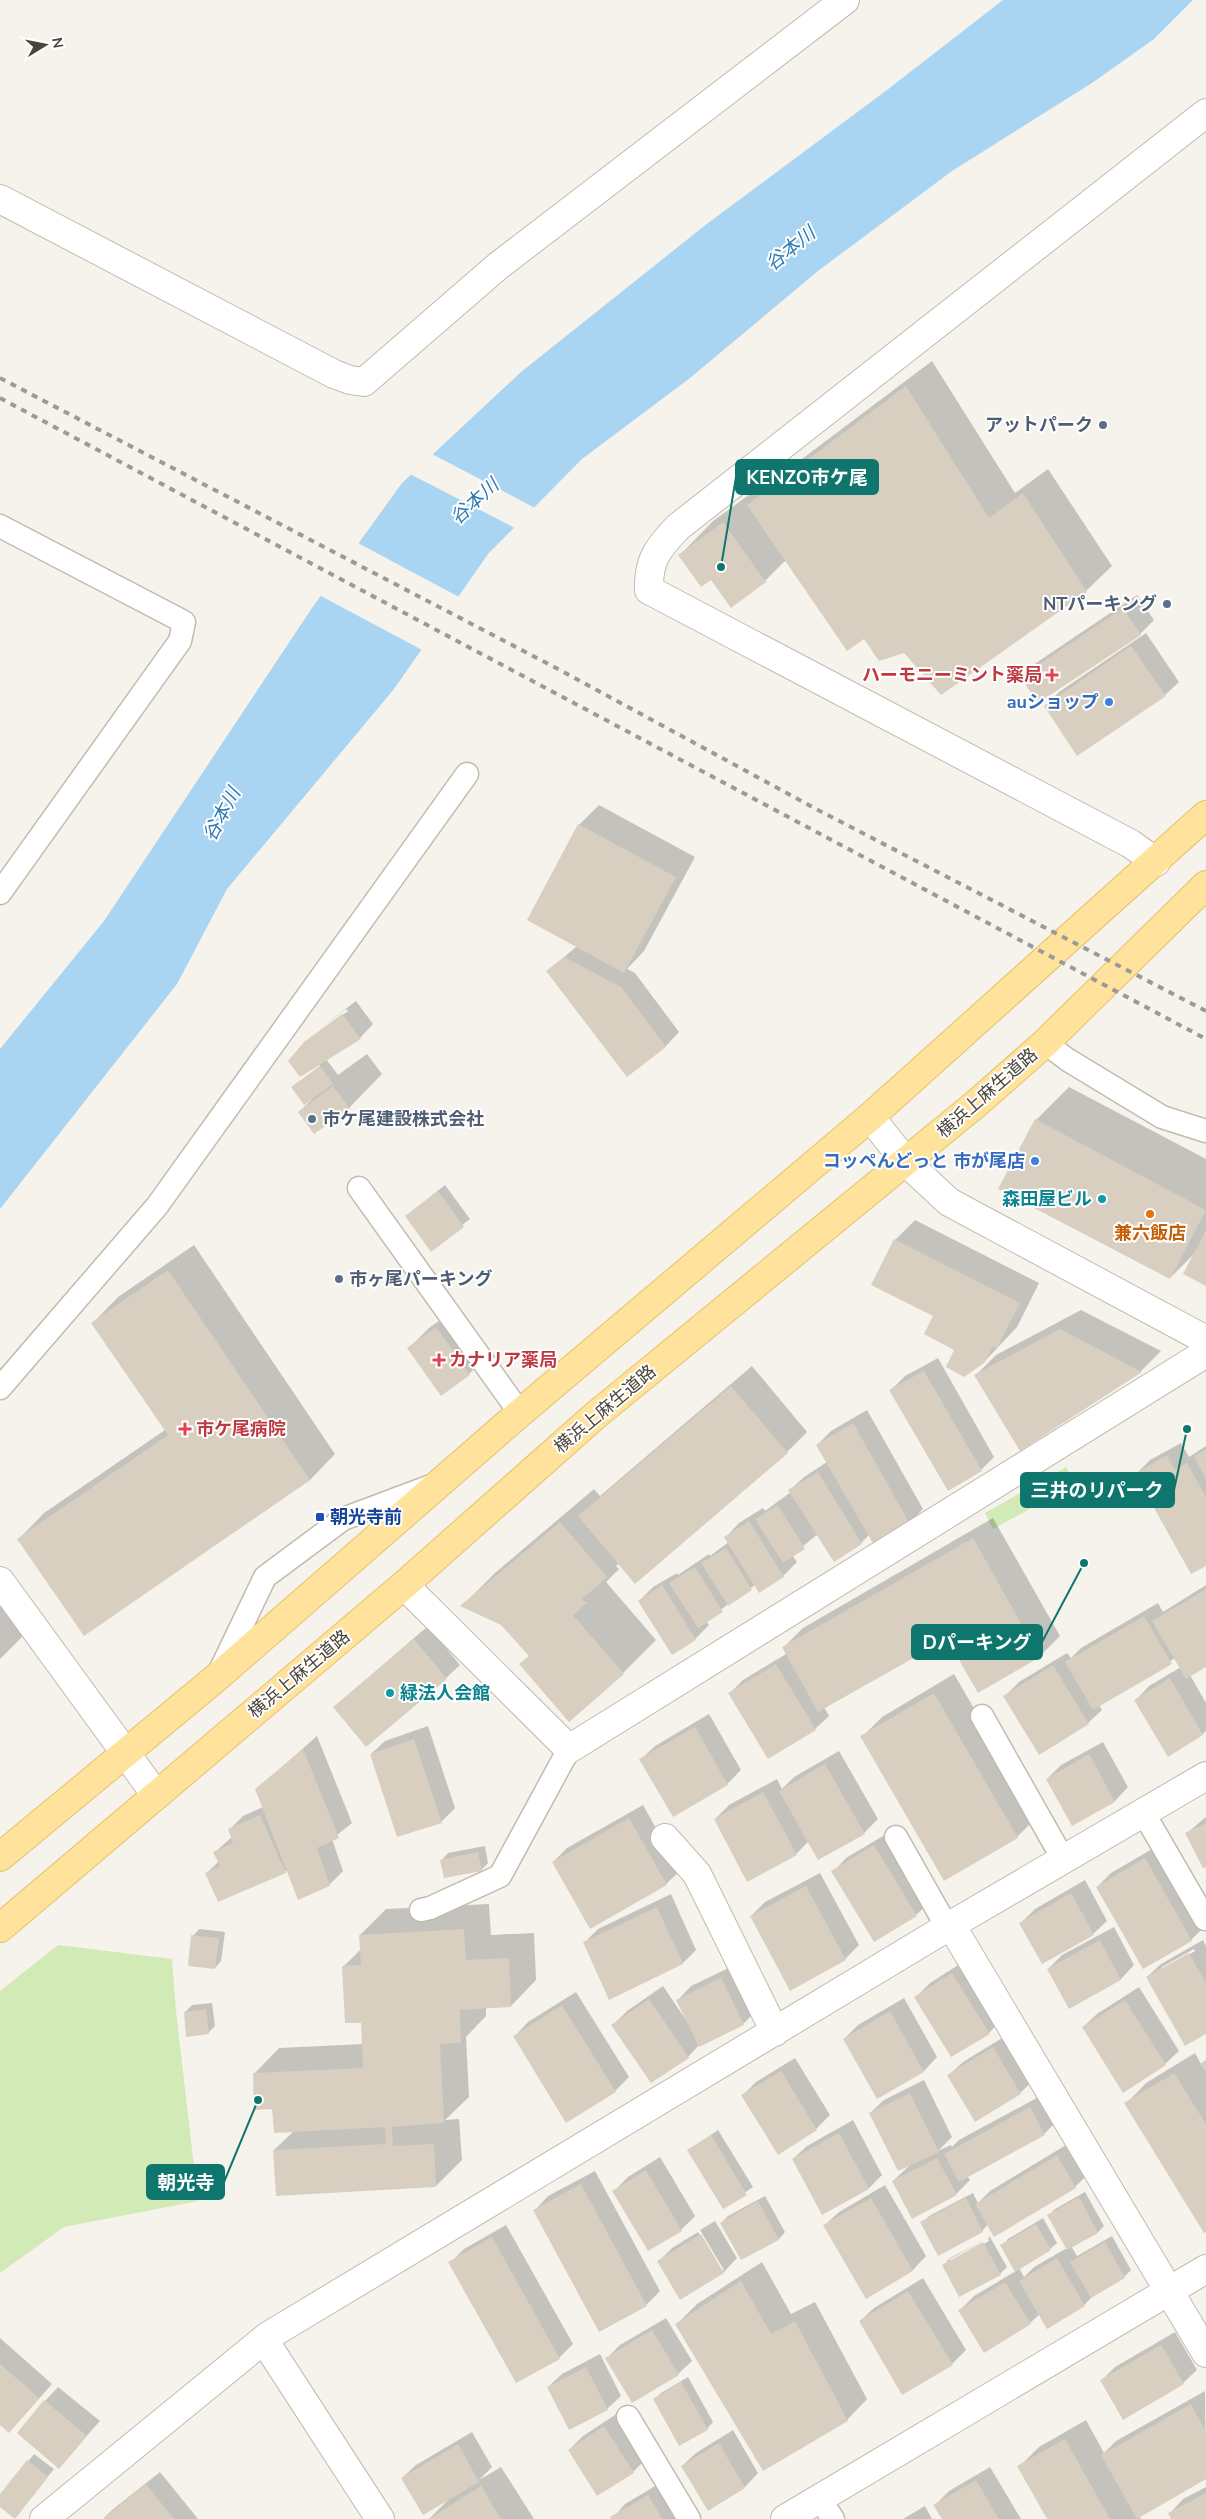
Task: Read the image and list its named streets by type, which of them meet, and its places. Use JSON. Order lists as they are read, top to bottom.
{
  "streets": {
    "main road": ["横浜上麻生道路"]
  },
  "water": ["谷本川"],
  "places": {
    "other": [
      "アットパーク",
      "KENZO市ケ尾",
      "NTパーキング",
      "auショップ",
      "市ケ尾建設株式会社",
      "コッペんどっと 市が尾店",
      "森田屋ビル",
      "兼六飯店",
      "市ヶ尾パーキング",
      "三井のリパーク",
      "Dパーキング",
      "緑法人会館",
      "朝光寺"
    ],
    "health": ["ハーモニーミント薬局", "カナリア薬局", "市ケ尾病院"],
    "transit": ["朝光寺前"]
  },
  "north": "right"
}
